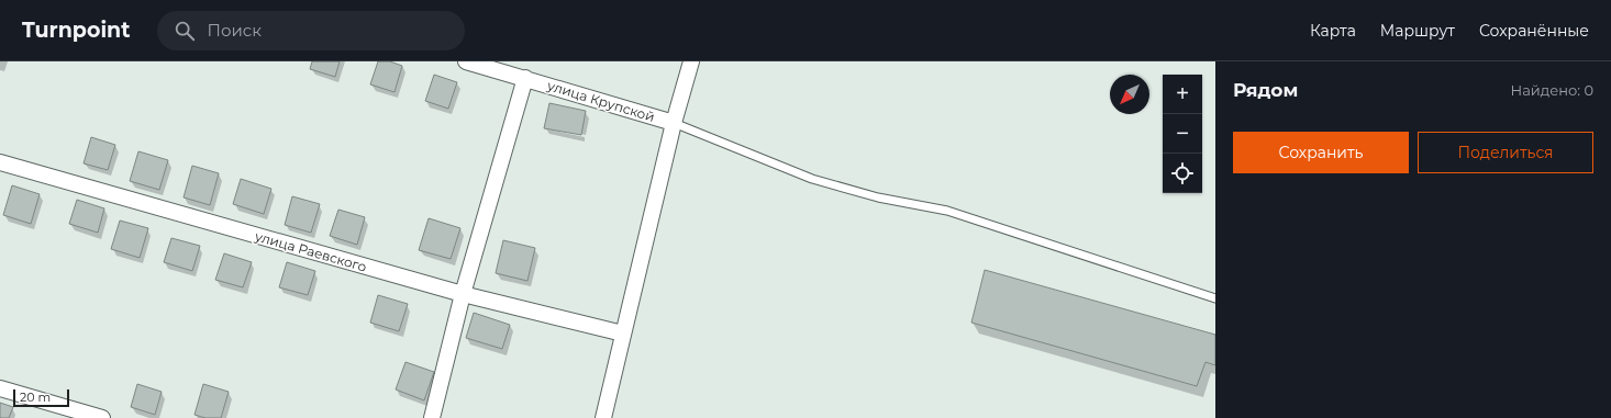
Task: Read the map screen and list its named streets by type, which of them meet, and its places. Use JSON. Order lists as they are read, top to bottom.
{
  "streets": {
    "street": ["улица Крупской", "улица Раевского"]
  },
  "scale_bar": "20 m",
  "north": "bottom left",
  "page": {
    "header": "Turnpoint",
    "search": "Поиск",
    "nav": ["Карта", "Маршрут", "Сохранённые"],
    "heading": ["Рядом", "Найдено: 0"],
    "map_buttons": ["+", "−"],
    "buttons": ["Сохранить", "Поделиться"],
    "scale": "20 m"
  }
}
